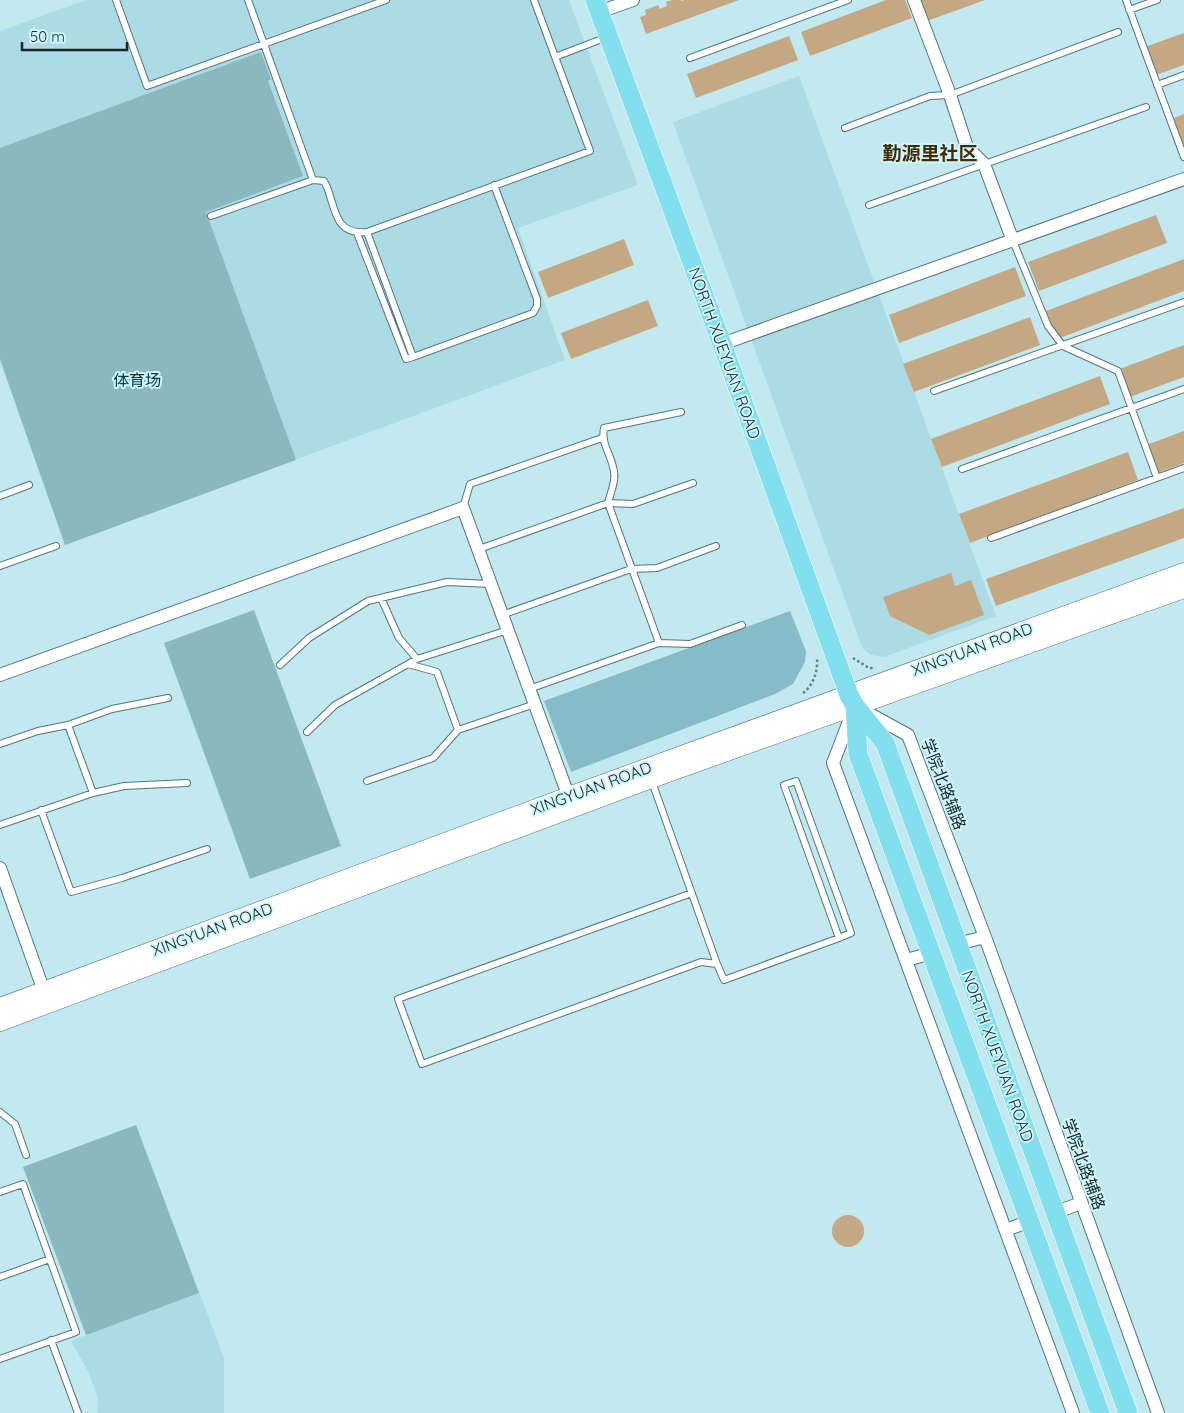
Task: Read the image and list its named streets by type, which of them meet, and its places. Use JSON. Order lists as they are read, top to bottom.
{
  "streets": {
    "main road": ["NORTH XUEYUAN ROAD", "XINGYUAN ROAD"],
    "street": ["学院北路辅路"]
  },
  "crossings": [
    ["NORTH XUEYUAN ROAD", "XINGYUAN ROAD"],
    ["NORTH XUEYUAN ROAD", "学院北路辅路"],
    ["XINGYUAN ROAD", "学院北路辅路"]
  ],
  "districts": ["勤源里社区"],
  "parks": ["体育场"],
  "scale_bar": "50 m"
}
